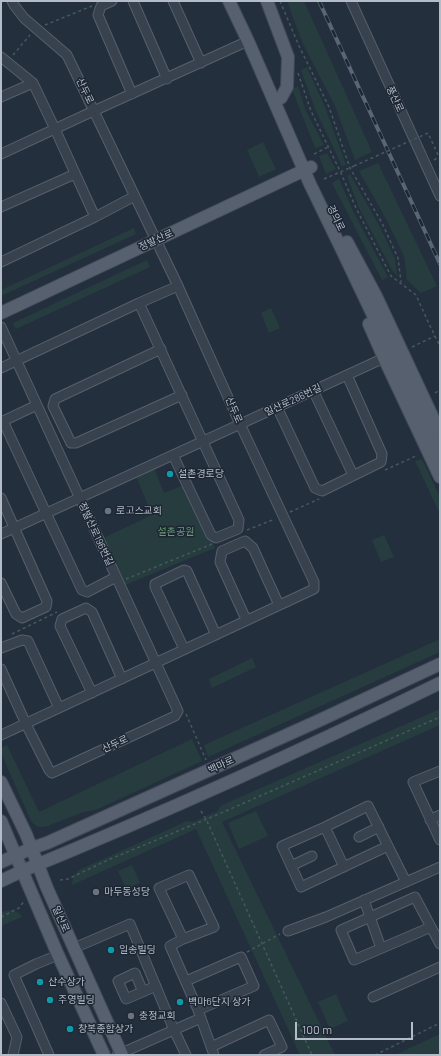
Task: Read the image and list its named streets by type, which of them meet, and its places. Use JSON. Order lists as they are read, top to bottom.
{
  "streets": {
    "main road": [
      "경의로",
      "정발산로",
      "백마로",
      "일산로"
    ],
    "street": [
      "산두로",
      "풍산로",
      "일산로286번길",
      "정발산로196번길"
    ]
  },
  "crossings": [
    ["산두로", "정발산로"],
    ["산두로", "일산로286번길"],
    ["산두로", "정발산로196번길"],
    ["경의로", "정발산로"],
    ["일산로286번길", "정발산로196번길"],
    ["백마로", "일산로"]
  ],
  "parks": ["설촌공원"],
  "places": [
    "설촌경로당",
    "로고스교회",
    "마두동성당",
    "일송빌딩",
    "산수상가",
    "주영빌딩",
    "백마6단지 상가",
    "충정교회",
    "창복종합상가"
  ],
  "scale_bar": "100 m"
}
